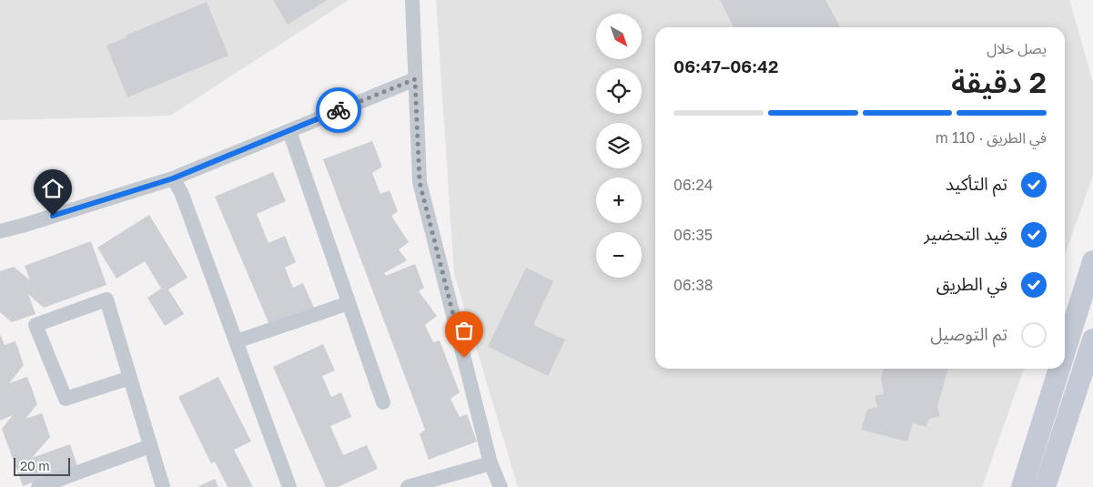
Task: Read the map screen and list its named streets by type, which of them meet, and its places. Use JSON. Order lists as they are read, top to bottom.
{
  "scale_bar": "20 m",
  "north": "bottom right",
  "page": {
    "map_buttons": ["+", "−"],
    "heading": ["2 دقيقة", "يصل خلال", "06:42–06:47"],
    "bar": "في الطريق · 110 m",
    "list": [
      ["تم التأكيد", "06:24"],
      ["قيد التحضير", "06:35"],
      ["في الطريق", "06:38"],
      "تم التوصيل"
    ],
    "scale": "20 m"
  }
}
